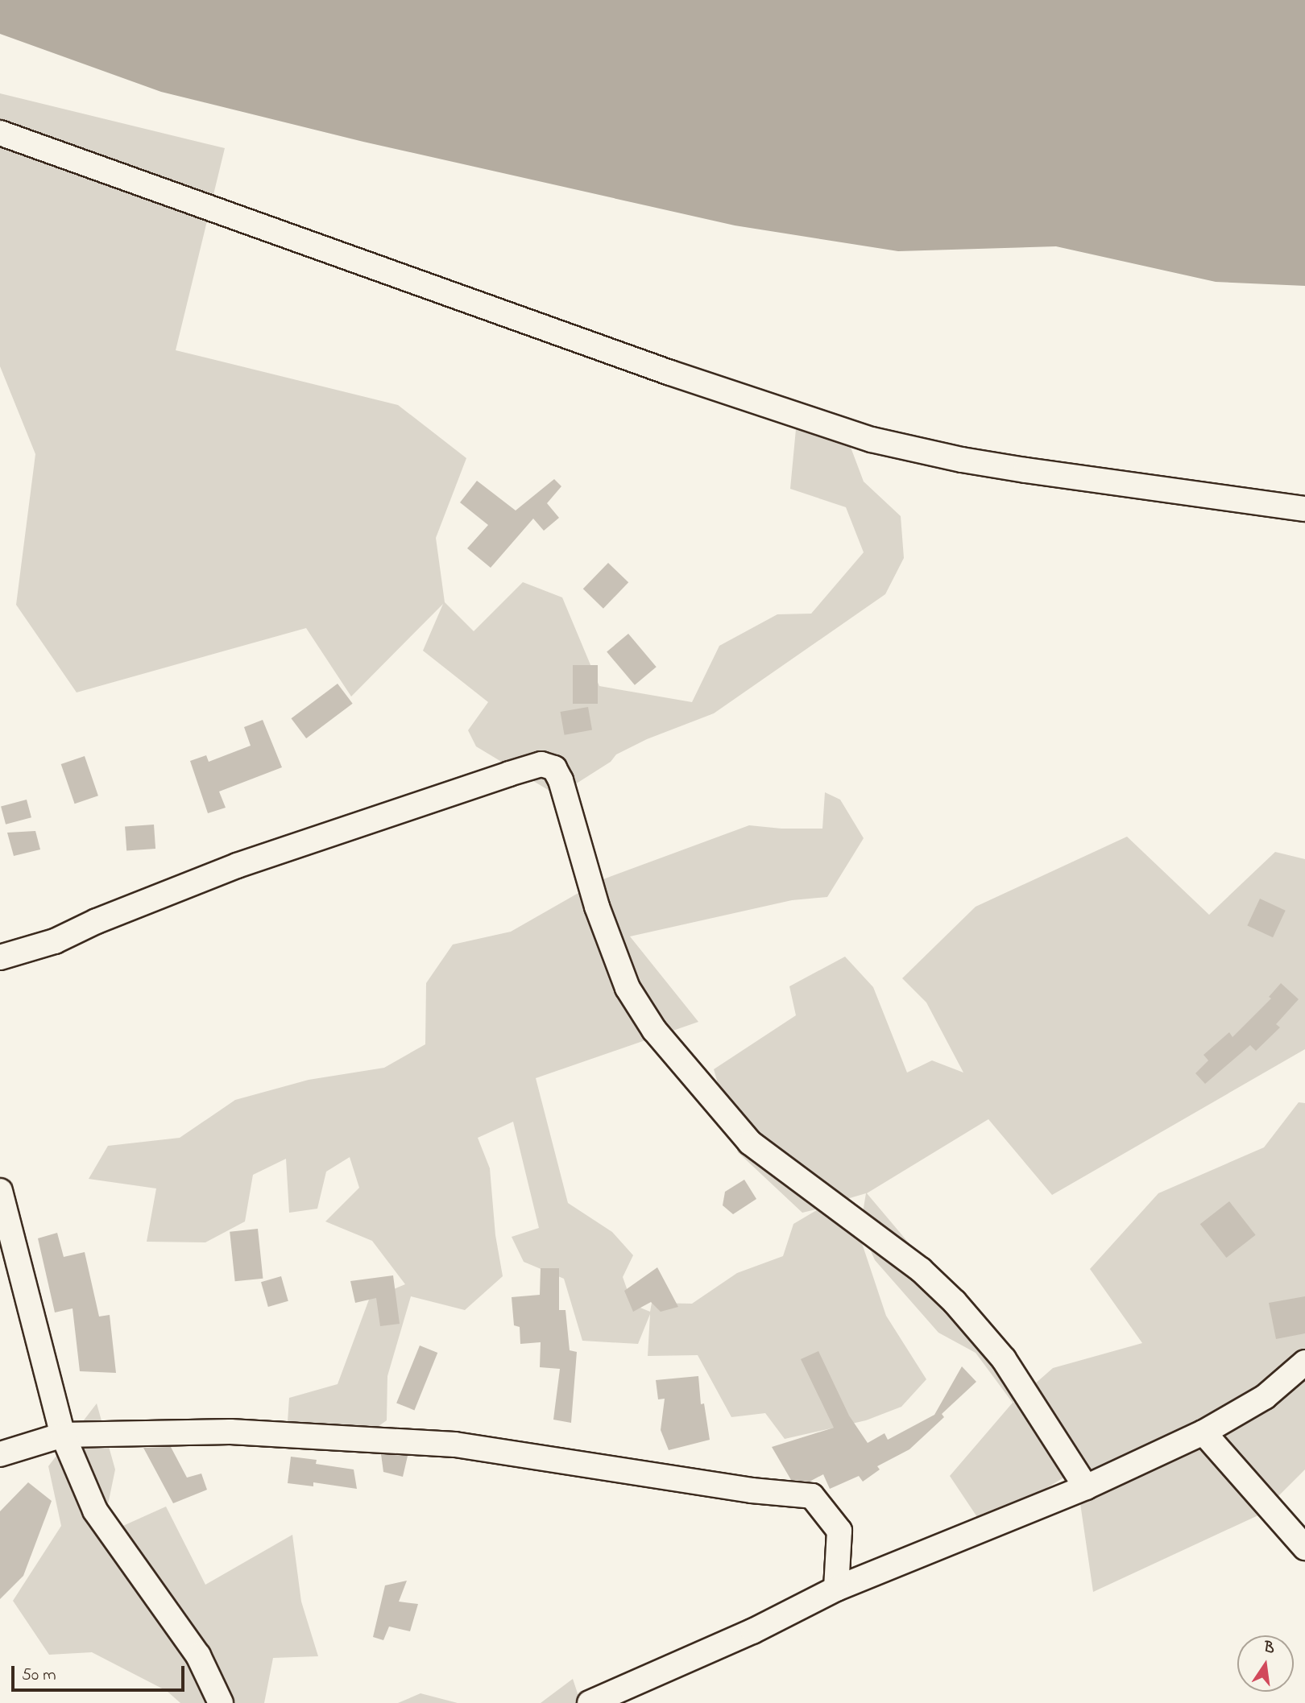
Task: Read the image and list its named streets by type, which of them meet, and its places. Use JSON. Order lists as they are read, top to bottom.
{
  "scale_bar": "50 m",
  "north": "top"
}
